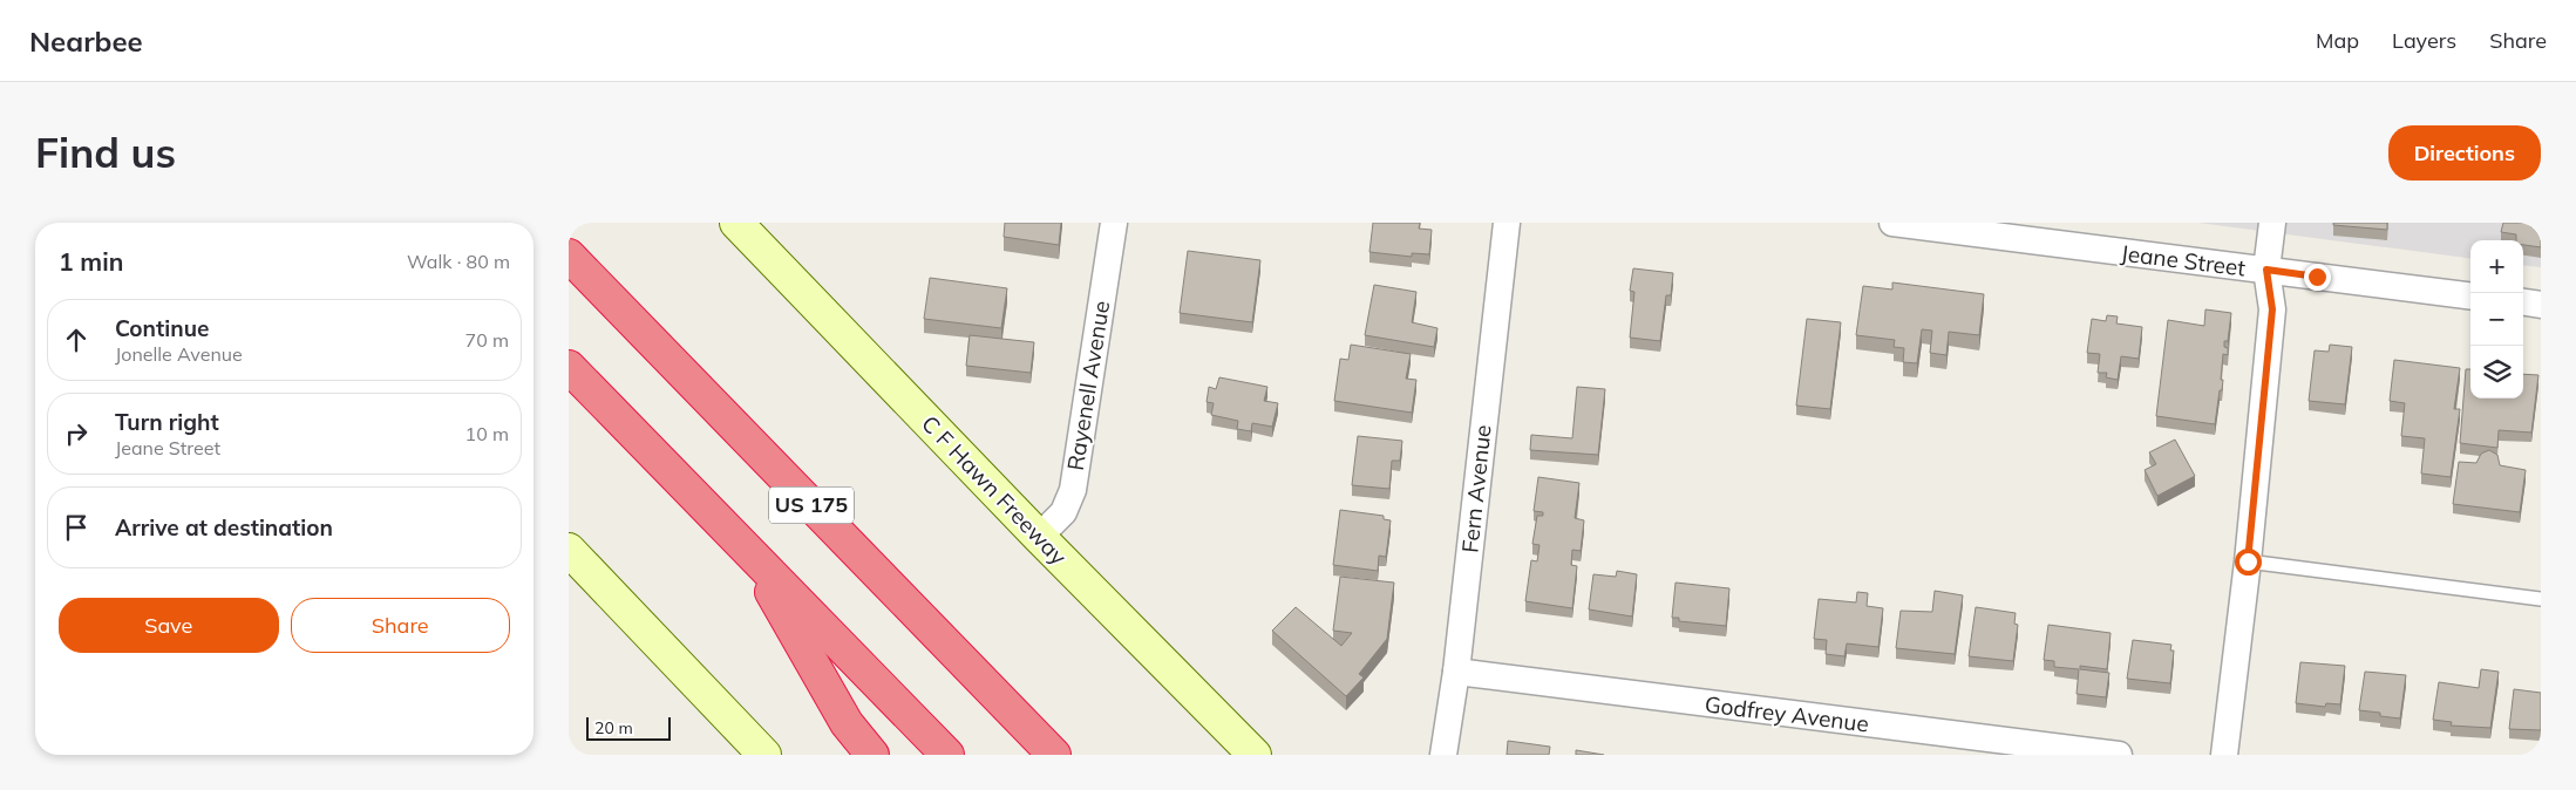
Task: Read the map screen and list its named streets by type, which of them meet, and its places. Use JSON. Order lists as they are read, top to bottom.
{
  "streets": {
    "highway": ["US 175"],
    "main road": ["C F Hawn Freeway"],
    "street": [
      "Jeane Street",
      "Rayenell Avenue",
      "Fern Avenue",
      "Godfrey Avenue"
    ]
  },
  "crossings": [
    ["Rayenell Avenue", "C F Hawn Freeway"],
    ["Fern Avenue", "Godfrey Avenue"]
  ],
  "scale_bar": "20 m",
  "page": {
    "header": "Nearbee",
    "nav": ["Map", "Layers", "Share"],
    "buttons": [
      "Directions",
      ["Save", "Share"]
    ],
    "title": "Find us",
    "heading": ["1 min", "Walk · 80 m"],
    "map_buttons": ["+", "−"],
    "list": [
      ["Continue", "Jonelle Avenue", "70 m"],
      ["Turn right", "Jeane Street", "10 m"],
      "Arrive at destination"
    ],
    "scale": "20 m"
  }
}
